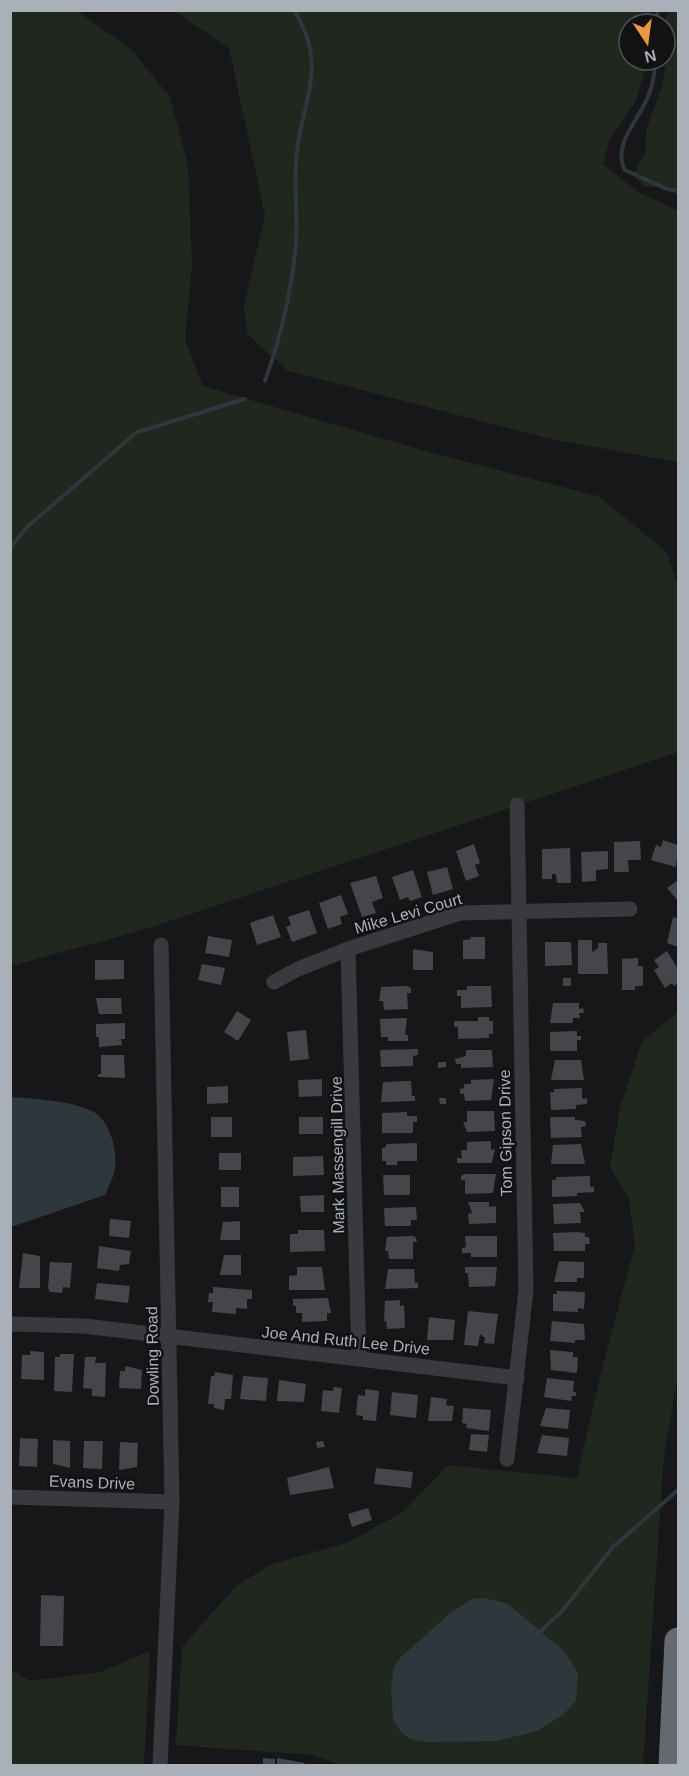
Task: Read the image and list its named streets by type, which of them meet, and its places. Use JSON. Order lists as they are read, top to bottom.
{
  "streets": {
    "street": [
      "Mike Levi Court",
      "Tom Gipson Drive",
      "Mark Massengill Drive",
      "Joe And Ruth Lee Drive",
      "Dowling Road",
      "Evans Drive"
    ]
  },
  "crossings": [
    ["Mike Levi Court", "Tom Gipson Drive"],
    ["Mike Levi Court", "Mark Massengill Drive"],
    ["Tom Gipson Drive", "Joe And Ruth Lee Drive"],
    ["Mark Massengill Drive", "Joe And Ruth Lee Drive"],
    ["Joe And Ruth Lee Drive", "Dowling Road"],
    ["Dowling Road", "Evans Drive"]
  ],
  "north": "bottom"
}
